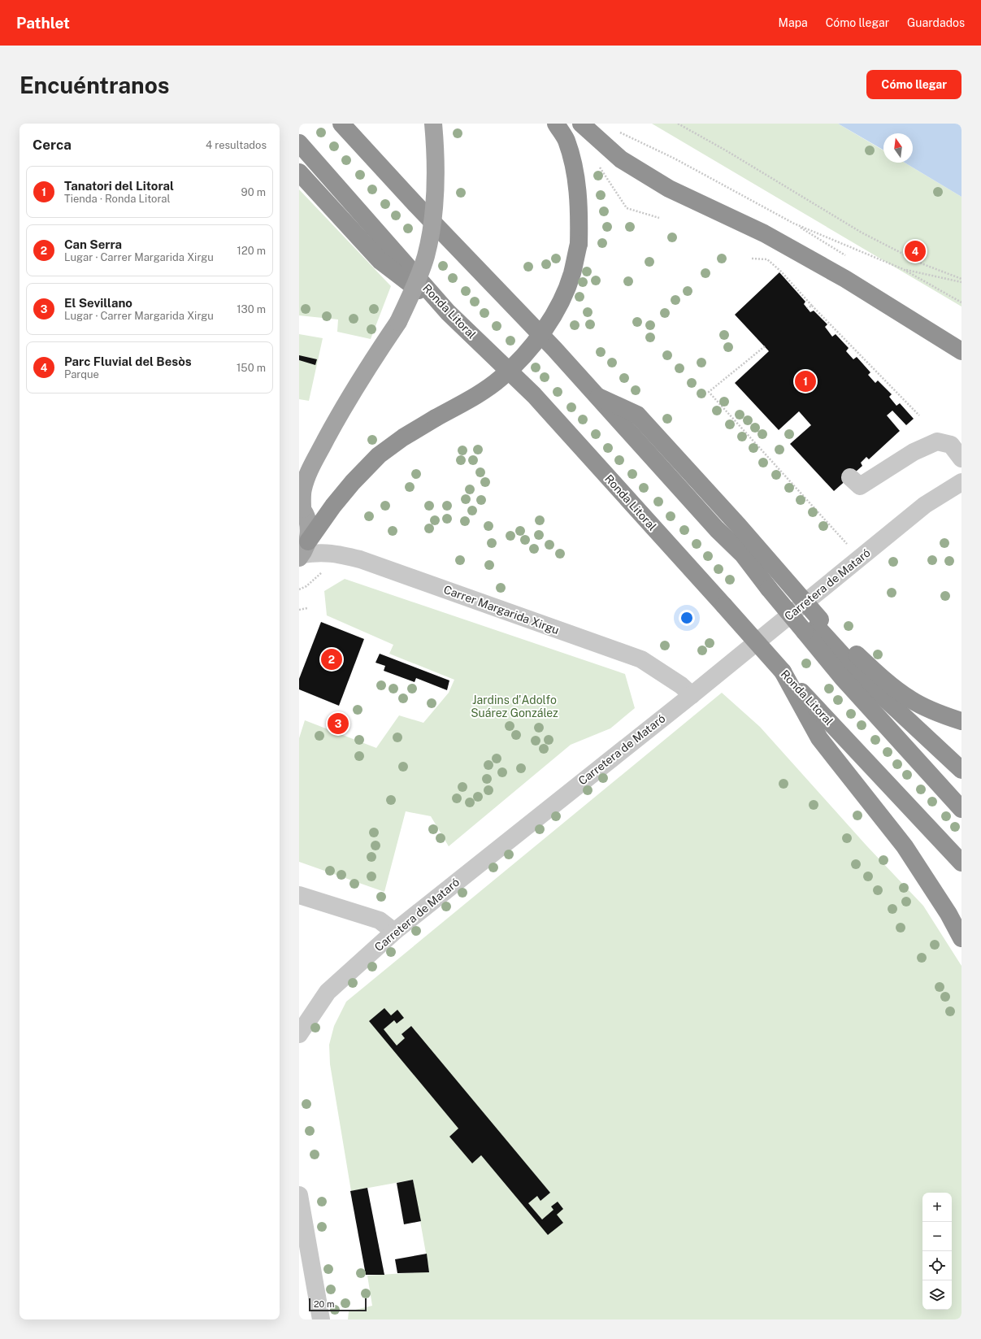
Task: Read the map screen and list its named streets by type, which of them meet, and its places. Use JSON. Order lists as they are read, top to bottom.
{
  "streets": {
    "highway": ["Ronda Litoral"],
    "street": ["Carretera de Mataró", "Carrer Margarida Xirgu"]
  },
  "crossings": [
    ["Carretera de Mataró", "Carrer Margarida Xirgu"]
  ],
  "parks": ["Jardins d'Adolfo Suárez González"],
  "scale_bar": "20 m",
  "north": "top",
  "page": {
    "header": "Pathlet",
    "nav": ["Mapa", "Cómo llegar", "Guardados"],
    "buttons": "Cómo llegar",
    "title": "Encuéntranos",
    "heading": ["Cerca", "4 resultados"],
    "list": [
      {
        "mark": "1",
        "name": "Tanatori del Litoral",
        "note": "Tienda · Ronda Litoral",
        "value": "90 m"
      },
      {
        "mark": "2",
        "name": "Can Serra",
        "note": "Lugar · Carrer Margarida Xirgu",
        "value": "120 m"
      },
      {
        "mark": "3",
        "name": "El Sevillano",
        "note": "Lugar · Carrer Margarida Xirgu",
        "value": "130 m"
      },
      {
        "mark": "4",
        "name": "Parc Fluvial del Besòs",
        "note": "Parque",
        "value": "150 m"
      }
    ],
    "pins": [
      "4",
      "1",
      "2",
      "3"
    ],
    "map_buttons": ["+", "−"],
    "scale": "20 m"
  }
}
